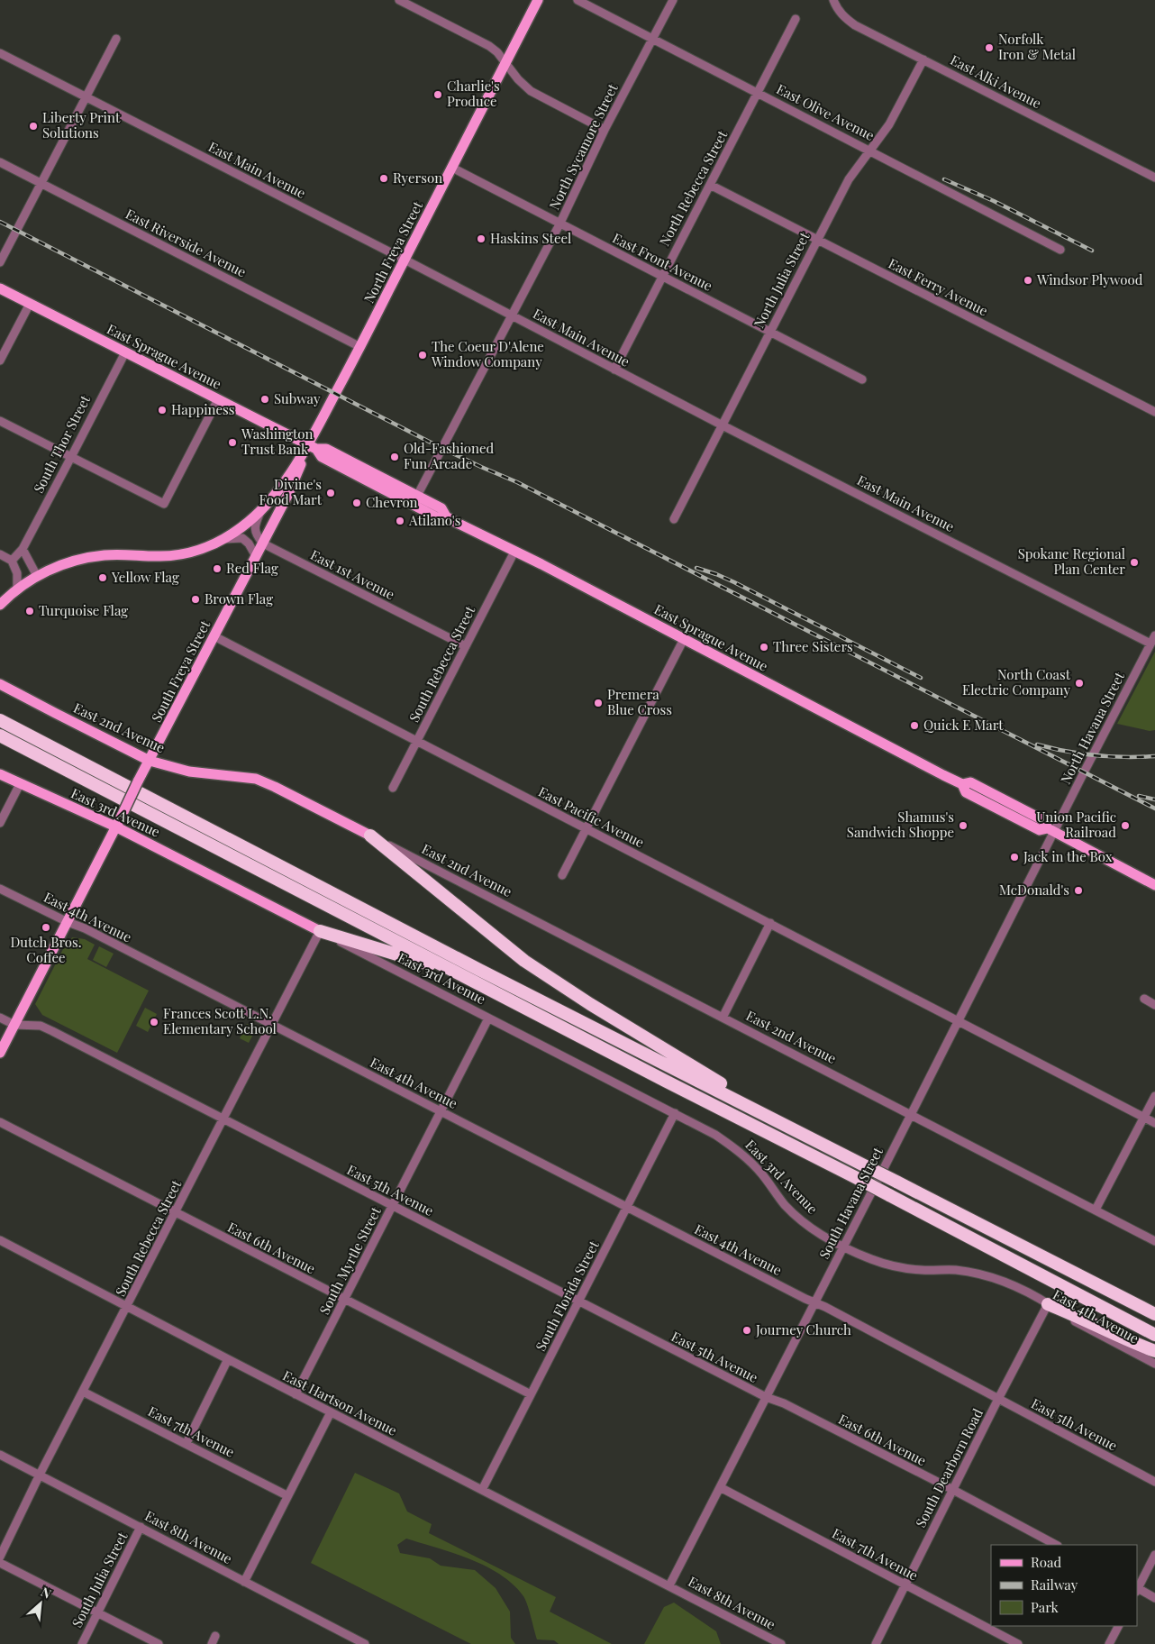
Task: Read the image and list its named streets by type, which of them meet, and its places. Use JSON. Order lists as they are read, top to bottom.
{
  "streets": {
    "main road": [
      "North Freya Street",
      "East Sprague Avenue",
      "South Freya Street",
      "East 2nd Avenue",
      "East 3rd Avenue"
    ],
    "street": [
      "East Alki Avenue",
      "East Olive Avenue",
      "North Sycamore Street",
      "East Main Avenue",
      "North Rebecca Street",
      "East Riverside Avenue",
      "East Front Avenue",
      "North Julia Street",
      "East Ferry Avenue",
      "South Thor Street",
      "East 1st Avenue",
      "South Rebecca Street",
      "North Havana Street",
      "East Pacific Avenue",
      "East 4th Avenue",
      "East 5th Avenue",
      "South Havana Street",
      "East 6th Avenue",
      "South Myrtle Street",
      "South Florida Street",
      "East Hartson Avenue",
      "East 7th Avenue",
      "South Dearborn Road",
      "East 8th Avenue",
      "South Julia Street"
    ]
  },
  "crossings": [
    ["East Alki Avenue", "North Julia Street"],
    ["East Olive Avenue", "North Sycamore Street"],
    ["East Olive Avenue", "North Rebecca Street"],
    ["East Olive Avenue", "North Julia Street"],
    ["North Sycamore Street", "East Main Avenue"],
    ["North Sycamore Street", "East Front Avenue"],
    ["North Sycamore Street", "East Sprague Avenue"],
    ["East Main Avenue", "North Rebecca Street"],
    ["East Main Avenue", "North Freya Street"],
    ["East Main Avenue", "North Julia Street"],
    ["East Main Avenue", "North Havana Street"],
    ["North Rebecca Street", "East Front Avenue"],
    ["North Rebecca Street", "East Ferry Avenue"],
    ["East Riverside Avenue", "North Freya Street"],
    ["North Freya Street", "East Front Avenue"],
    ["North Freya Street", "East Sprague Avenue"],
    ["North Freya Street", "South Freya Street"],
    ["East Front Avenue", "North Julia Street"],
    ["North Julia Street", "East Ferry Avenue"],
    ["East Sprague Avenue", "South Thor Street"],
    ["East Sprague Avenue", "South Rebecca Street"],
    ["East Sprague Avenue", "South Freya Street"],
    ["East Sprague Avenue", "North Havana Street"],
    ["East Sprague Avenue", "South Havana Street"],
    ["East 1st Avenue", "South Rebecca Street"],
    ["East 1st Avenue", "South Freya Street"],
    ["South Rebecca Street", "East 3rd Avenue"],
    ["South Rebecca Street", "East Pacific Avenue"],
    ["South Rebecca Street", "East 4th Avenue"],
    ["South Rebecca Street", "East 5th Avenue"],
    ["South Rebecca Street", "East 6th Avenue"],
    ["South Rebecca Street", "East Hartson Avenue"],
    ["South Rebecca Street", "East 7th Avenue"],
    ["South Rebecca Street", "East 8th Avenue"],
    ["South Freya Street", "East 2nd Avenue"],
    ["South Freya Street", "East 3rd Avenue"],
    ["South Freya Street", "East Pacific Avenue"],
    ["South Freya Street", "East 4th Avenue"],
    ["South Freya Street", "East 5th Avenue"],
    ["East 2nd Avenue", "South Havana Street"],
    ["North Havana Street", "South Havana Street"],
    ["East 3rd Avenue", "East 4th Avenue"],
    ["East 3rd Avenue", "South Havana Street"],
    ["East 3rd Avenue", "South Myrtle Street"],
    ["East 3rd Avenue", "South Florida Street"],
    ["East Pacific Avenue", "South Havana Street"],
    ["East 4th Avenue", "East 5th Avenue"],
    ["East 4th Avenue", "South Havana Street"],
    ["East 4th Avenue", "South Myrtle Street"],
    ["East 4th Avenue", "South Florida Street"],
    ["East 4th Avenue", "South Dearborn Road"],
    ["East 5th Avenue", "South Havana Street"],
    ["East 5th Avenue", "East 6th Avenue"],
    ["East 5th Avenue", "South Myrtle Street"],
    ["East 5th Avenue", "South Florida Street"],
    ["East 5th Avenue", "South Dearborn Road"],
    ["South Havana Street", "East 6th Avenue"],
    ["South Havana Street", "East Hartson Avenue"],
    ["South Havana Street", "East 7th Avenue"],
    ["South Havana Street", "East 8th Avenue"],
    ["East 6th Avenue", "South Myrtle Street"],
    ["East 6th Avenue", "South Florida Street"],
    ["East 6th Avenue", "South Dearborn Road"],
    ["South Myrtle Street", "East Hartson Avenue"],
    ["South Florida Street", "East Hartson Avenue"],
    ["East Hartson Avenue", "East 8th Avenue"],
    ["East 7th Avenue", "South Dearborn Road"],
    ["East 8th Avenue", "South Julia Street"]
  ],
  "places": [
    "Norfolk Iron & Metal",
    "Charlie's Produce",
    "Liberty Print Solutions",
    "Ryerson",
    "Haskins Steel",
    "Windsor Plywood",
    "The Coeur D'Alene Window Company",
    "Subway",
    "Happiness",
    "Washington Trust Bank",
    "Old-Fashioned Fun Arcade",
    "Divine's Food Mart",
    "Chevron",
    "Atilano's",
    "Spokane Regional Plan Center",
    "Red Flag",
    "Yellow Flag",
    "Brown Flag",
    "Turquoise Flag",
    "Three Sisters",
    "North Coast Electric Company",
    "Premera Blue Cross",
    "Quick E Mart",
    "Shamus's Sandwich Shoppe",
    "Union Pacific Railroad",
    "Jack in the Box",
    "McDonald's",
    "Dutch Bros. Coffee",
    "Frances Scott L.N. Elementary School",
    "Journey Church"
  ],
  "legend": ["Road", "Railway", "Park"],
  "north": "top right"
}
